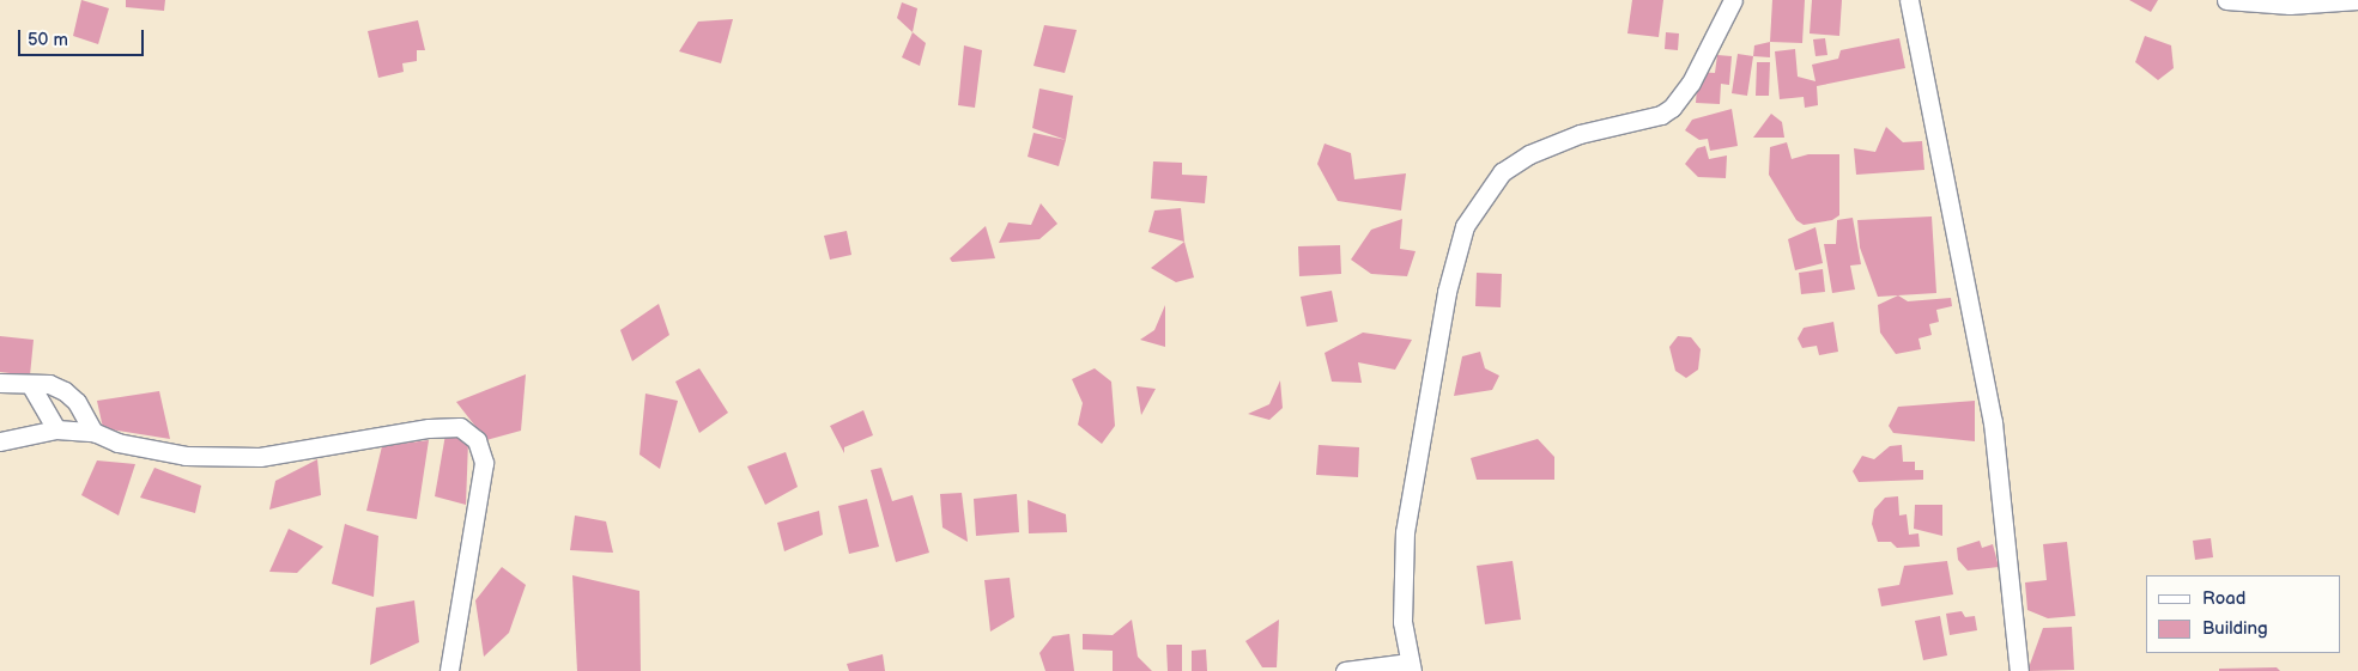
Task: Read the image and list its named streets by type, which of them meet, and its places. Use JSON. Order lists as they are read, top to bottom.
{
  "legend": ["Road", "Building"],
  "scale_bar": "50 m"
}
